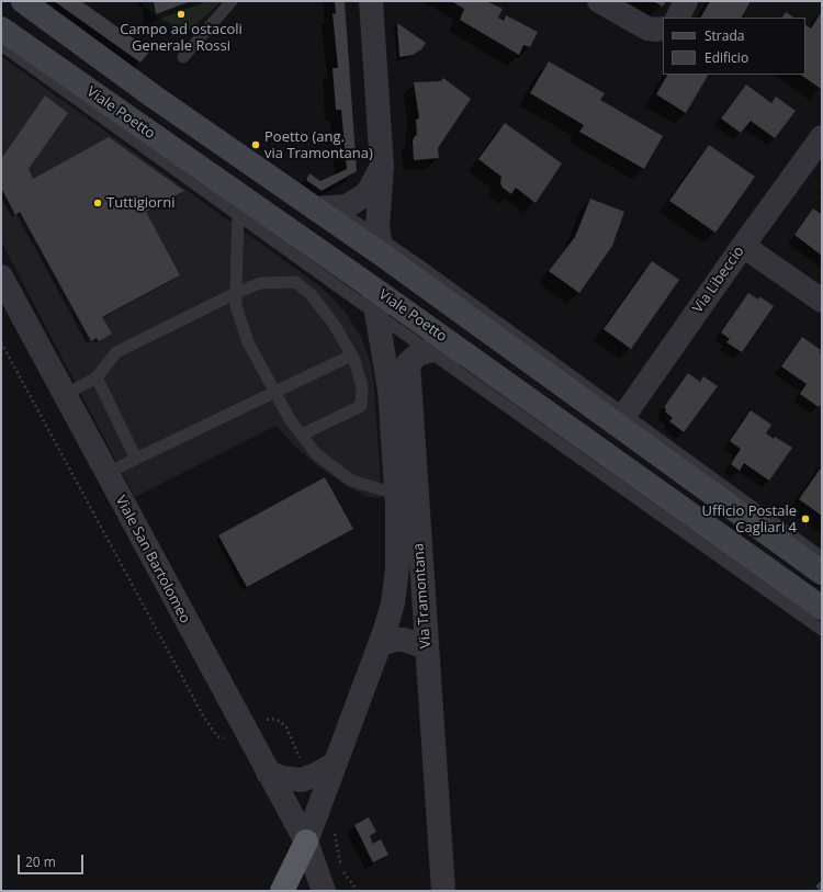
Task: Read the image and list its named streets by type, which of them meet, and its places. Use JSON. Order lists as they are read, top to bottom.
{
  "streets": {
    "main road": ["Viale Poetto"],
    "street": ["Via Libeccio", "Viale San Bartolomeo", "Via Tramontana"]
  },
  "crossings": [
    ["Viale Poetto", "Via Tramontana"]
  ],
  "places": [
    "Campo ad ostacoli Generale Rossi",
    "Poetto (ang. via Tramontana)",
    "Tuttigiorni",
    "Ufficio Postale Cagliari 4"
  ],
  "legend": ["Strada", "Edificio"],
  "scale_bar": "20 m"
}
